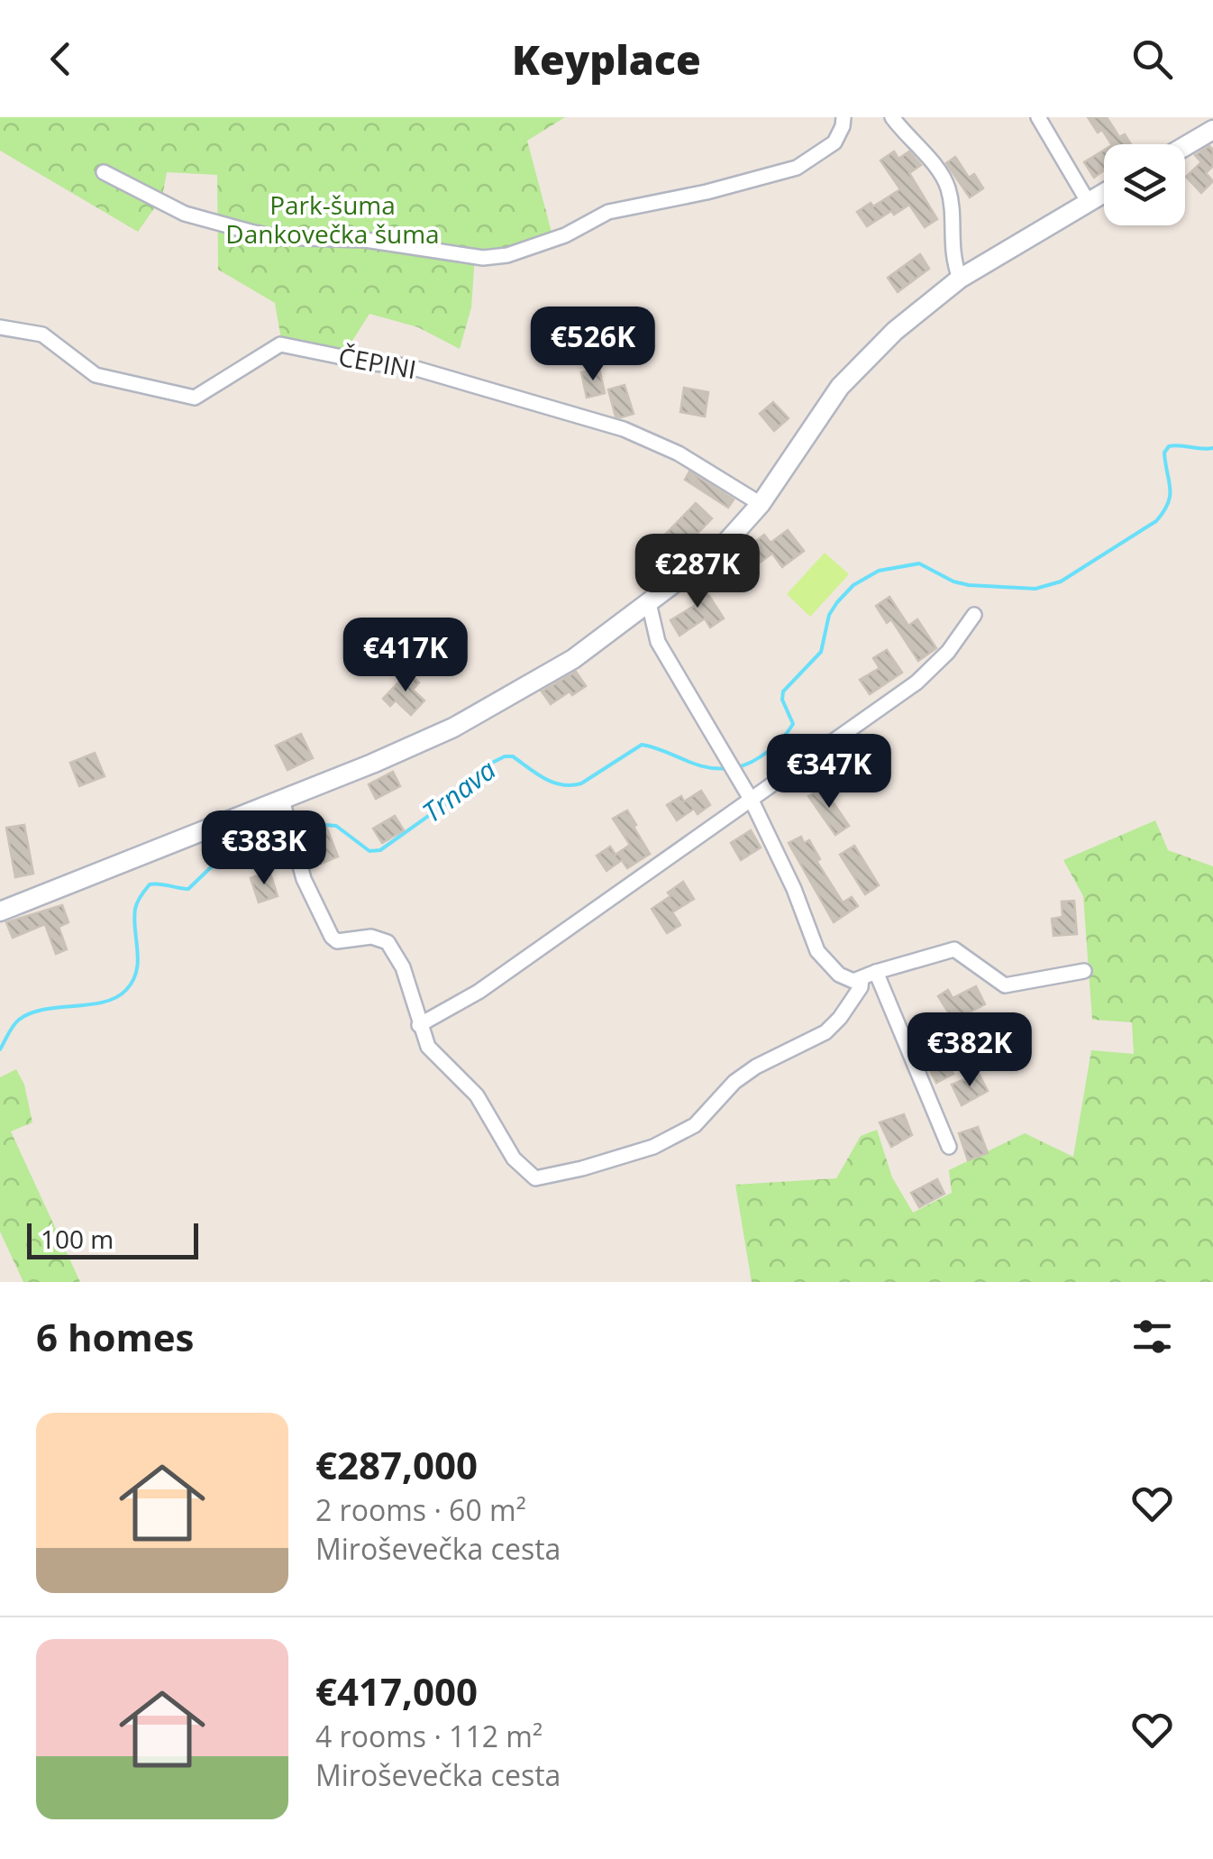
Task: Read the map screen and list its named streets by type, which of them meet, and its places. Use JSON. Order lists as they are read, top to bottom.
{
  "streets": {
    "street": ["ČEPINI"]
  },
  "water": ["Trnava"],
  "parks": ["Park-šuma Dankovečka šuma"],
  "scale_bar": "100 m",
  "page": {
    "header": "Keyplace",
    "price": [
      "€526K",
      "€287K",
      "€417K",
      "€347K",
      "€383K",
      "€382K"
    ],
    "scale": "100 m",
    "heading": "6 homes",
    "list": [
      {
        "name": "€287,000",
        "note": "2 rooms · 60 m² · Miroševečka cesta"
      },
      {
        "name": "€417,000",
        "note": "4 rooms · 112 m² · Miroševečka cesta"
      }
    ]
  }
}
